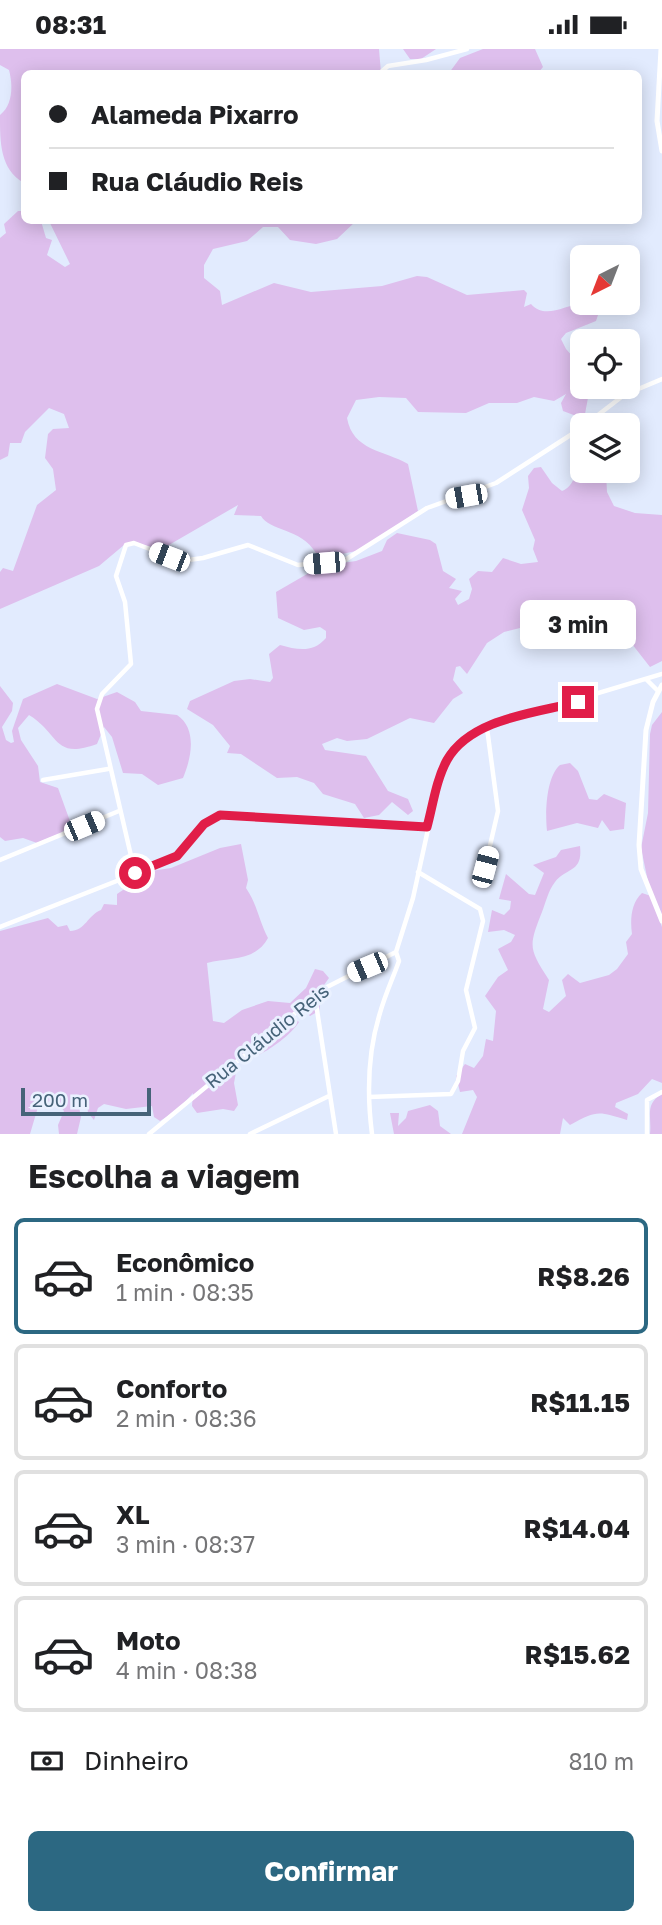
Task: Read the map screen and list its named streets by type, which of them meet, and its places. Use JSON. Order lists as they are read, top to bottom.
{
  "streets": {
    "street": ["Rua Cláudio Reis"]
  },
  "scale_bar": "200 m",
  "north": "bottom left",
  "page": {
    "status": "08:31",
    "banner": ["Alameda Pixarro", "Rua Cláudio Reis"],
    "bubble": "3 min",
    "scale": "200 m",
    "heading": "Escolha a viagem",
    "list": [
      {
        "name": "Econômico",
        "note": "1 min · 08:35",
        "value": "R$8.26"
      },
      {
        "name": "Conforto",
        "note": "2 min · 08:36",
        "value": "R$11.15"
      },
      {
        "name": "XL",
        "note": "3 min · 08:37",
        "value": "R$14.04"
      },
      {
        "name": "Moto",
        "note": "4 min · 08:38",
        "value": "R$15.62"
      }
    ],
    "pay": ["Dinheiro", "810 m"],
    "buttons": "Confirmar"
  }
}
